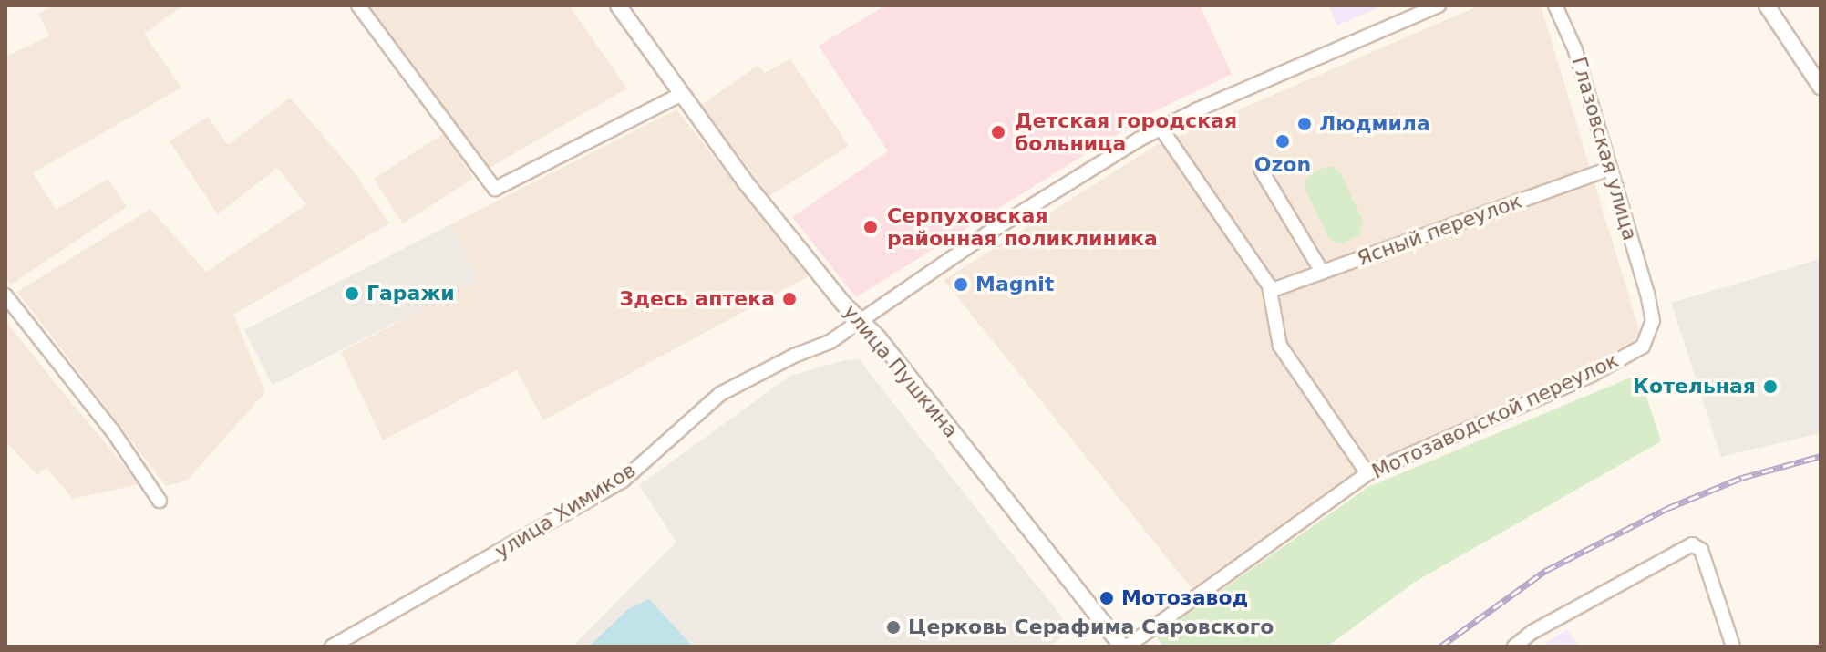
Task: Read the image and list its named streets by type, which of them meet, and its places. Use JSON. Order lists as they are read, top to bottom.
{
  "streets": {
    "street": [
      "Глазовская улица",
      "Ясный переулок",
      "улица Пушкина",
      "Мотозаводской переулок",
      "улица Химиков"
    ]
  },
  "crossings": [
    ["Глазовская улица", "Ясный переулок"],
    ["Глазовская улица", "Мотозаводской переулок"],
    ["улица Пушкина", "Мотозаводской переулок"],
    ["улица Пушкина", "улица Химиков"]
  ],
  "places": [
    "Людмила",
    "Детская городская больница",
    "Ozon",
    "Серпуховская районная поликлиника",
    "Magnit",
    "Гаражи",
    "Здесь аптека",
    "Котельная",
    "Мотозавод",
    "Церковь Серафима Саровского"
  ]
}
